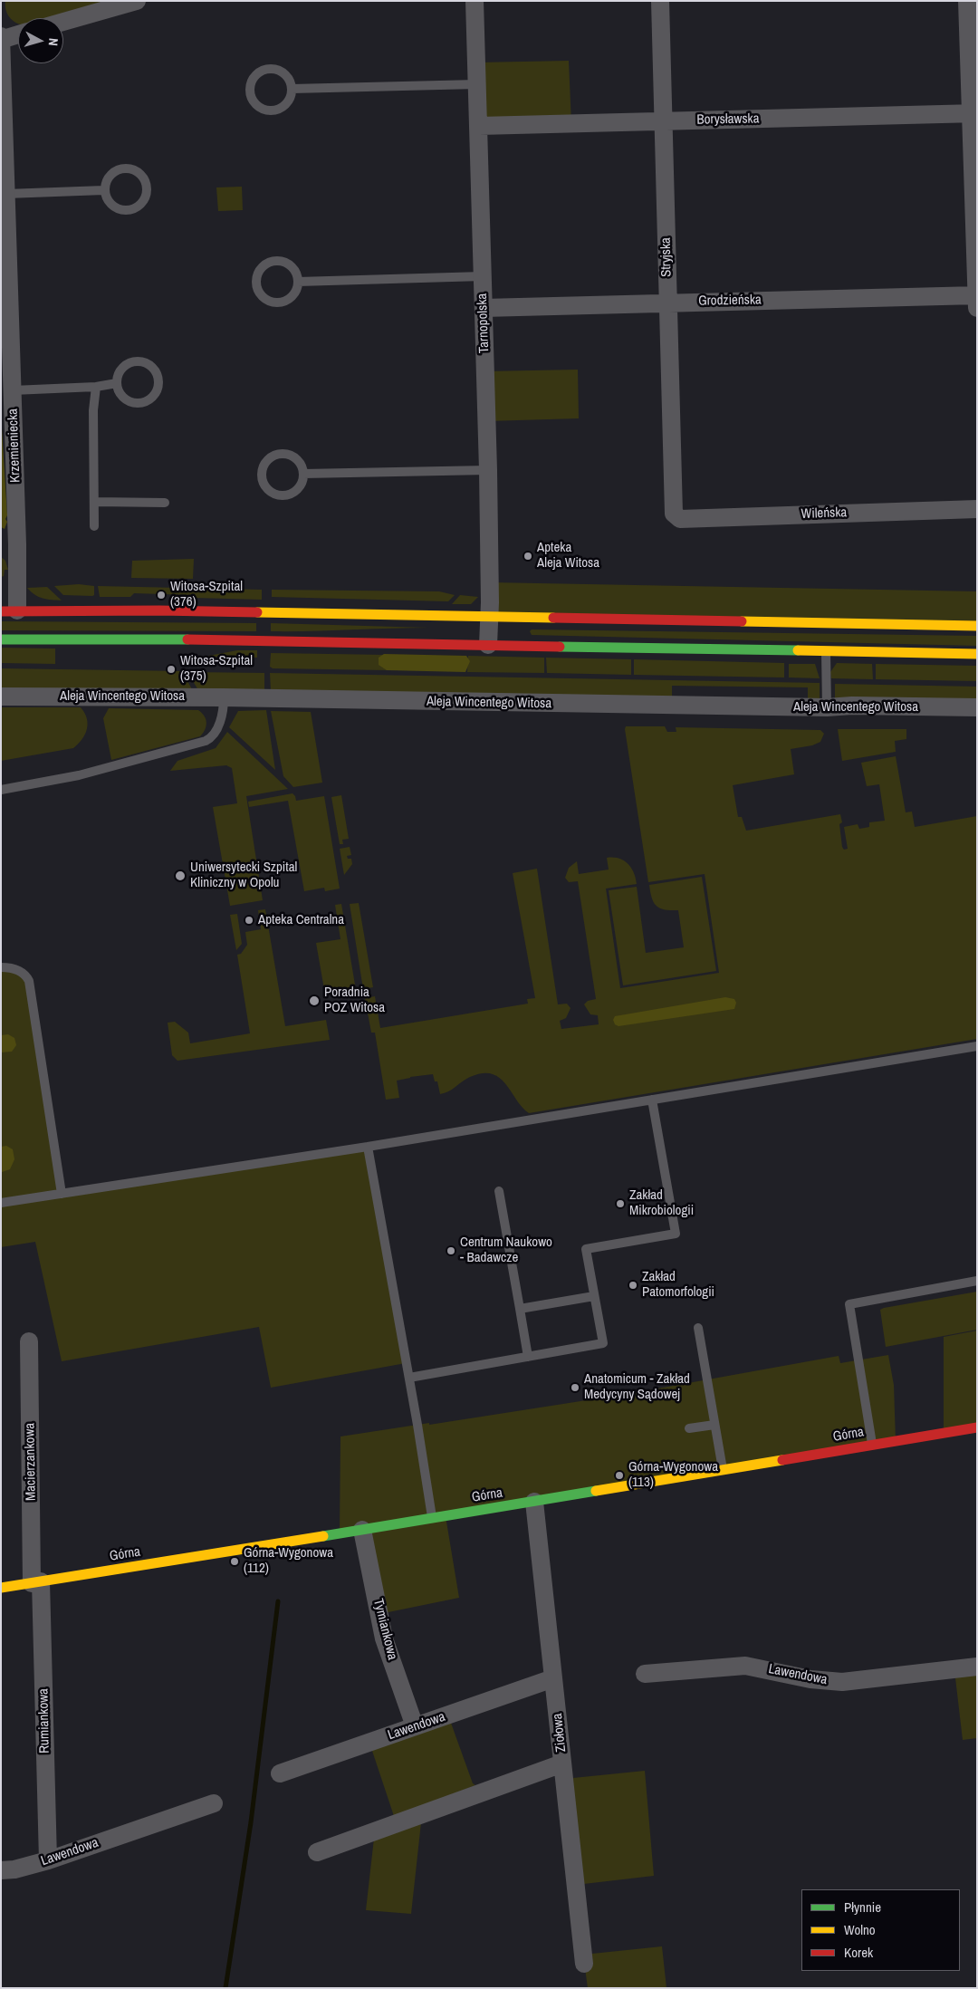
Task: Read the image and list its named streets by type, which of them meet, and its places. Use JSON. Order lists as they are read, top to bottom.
{
  "streets": {
    "street": [
      "Borysławska",
      "Stryjska",
      "Grodzieńska",
      "Tarnopolska",
      "Krzemieniecka",
      "Wileńska",
      "Aleja Wincentego Witosa",
      "Górna",
      "Macierzankowa",
      "Tymiankowa",
      "Lawendowa",
      "Rumiankowa",
      "Ziołowa"
    ]
  },
  "crossings": [
    ["Borysławska", "Stryjska"],
    ["Borysławska", "Tarnopolska"],
    ["Stryjska", "Grodzieńska"],
    ["Stryjska", "Wileńska"],
    ["Grodzieńska", "Tarnopolska"],
    ["Górna", "Macierzankowa"],
    ["Górna", "Tymiankowa"],
    ["Górna", "Rumiankowa"],
    ["Górna", "Ziołowa"],
    ["Macierzankowa", "Rumiankowa"],
    ["Tymiankowa", "Lawendowa"],
    ["Lawendowa", "Rumiankowa"],
    ["Lawendowa", "Ziołowa"]
  ],
  "places": [
    "Apteka Aleja Witosa",
    "Witosa-Szpital (376)",
    "Witosa-Szpital (375)",
    "Uniwersytecki Szpital Kliniczny w Opolu",
    "Apteka Centralna",
    "Poradnia POZ Witosa",
    "Zakład Mikrobiologii",
    "Centrum Naukowo - Badawcze",
    "Zakład Patomorfologii",
    "Anatomicum - Zakład Medycyny Sądowej",
    "Górna-Wygonowa (113)",
    "Górna-Wygonowa (112)"
  ],
  "legend": ["Płynnie", "Wolno", "Korek"],
  "north": "right"
}
